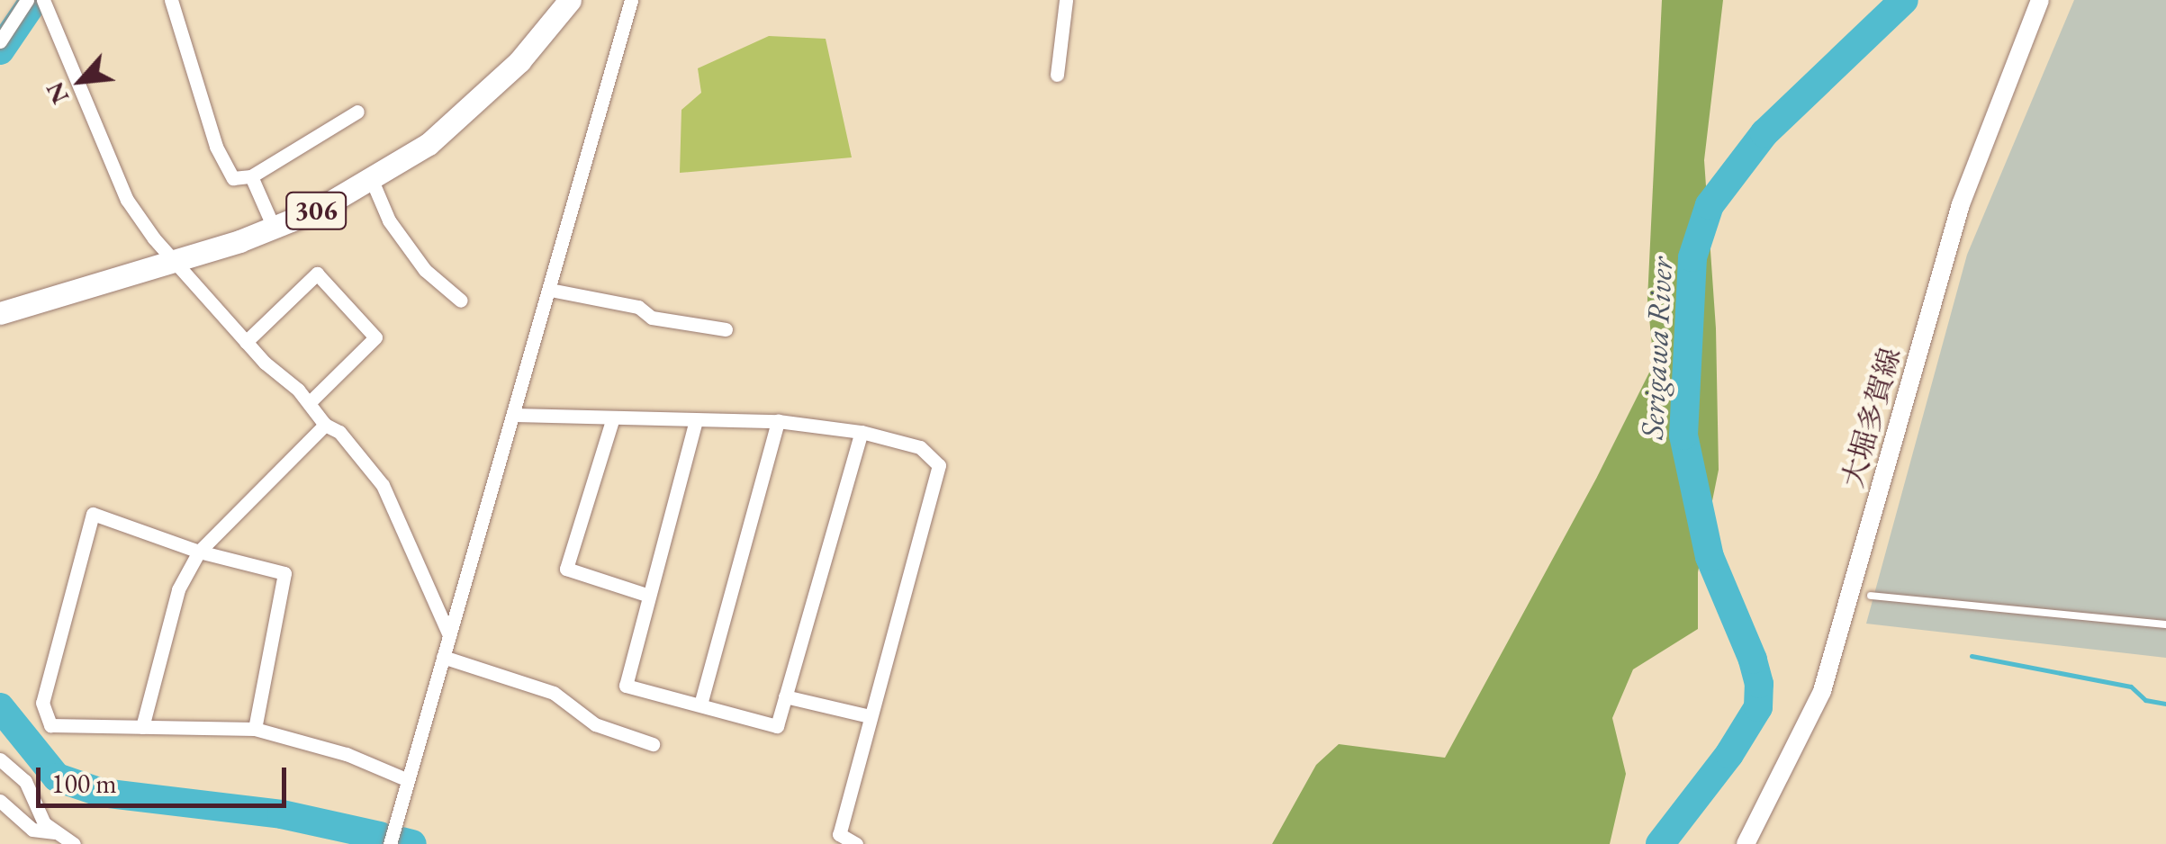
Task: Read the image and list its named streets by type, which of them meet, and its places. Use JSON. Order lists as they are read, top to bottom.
{
  "streets": {
    "highway": ["306"],
    "main road": ["大堀多賀線"]
  },
  "water": ["Serigawa River"],
  "scale_bar": "100 m",
  "north": "bottom left"
}
